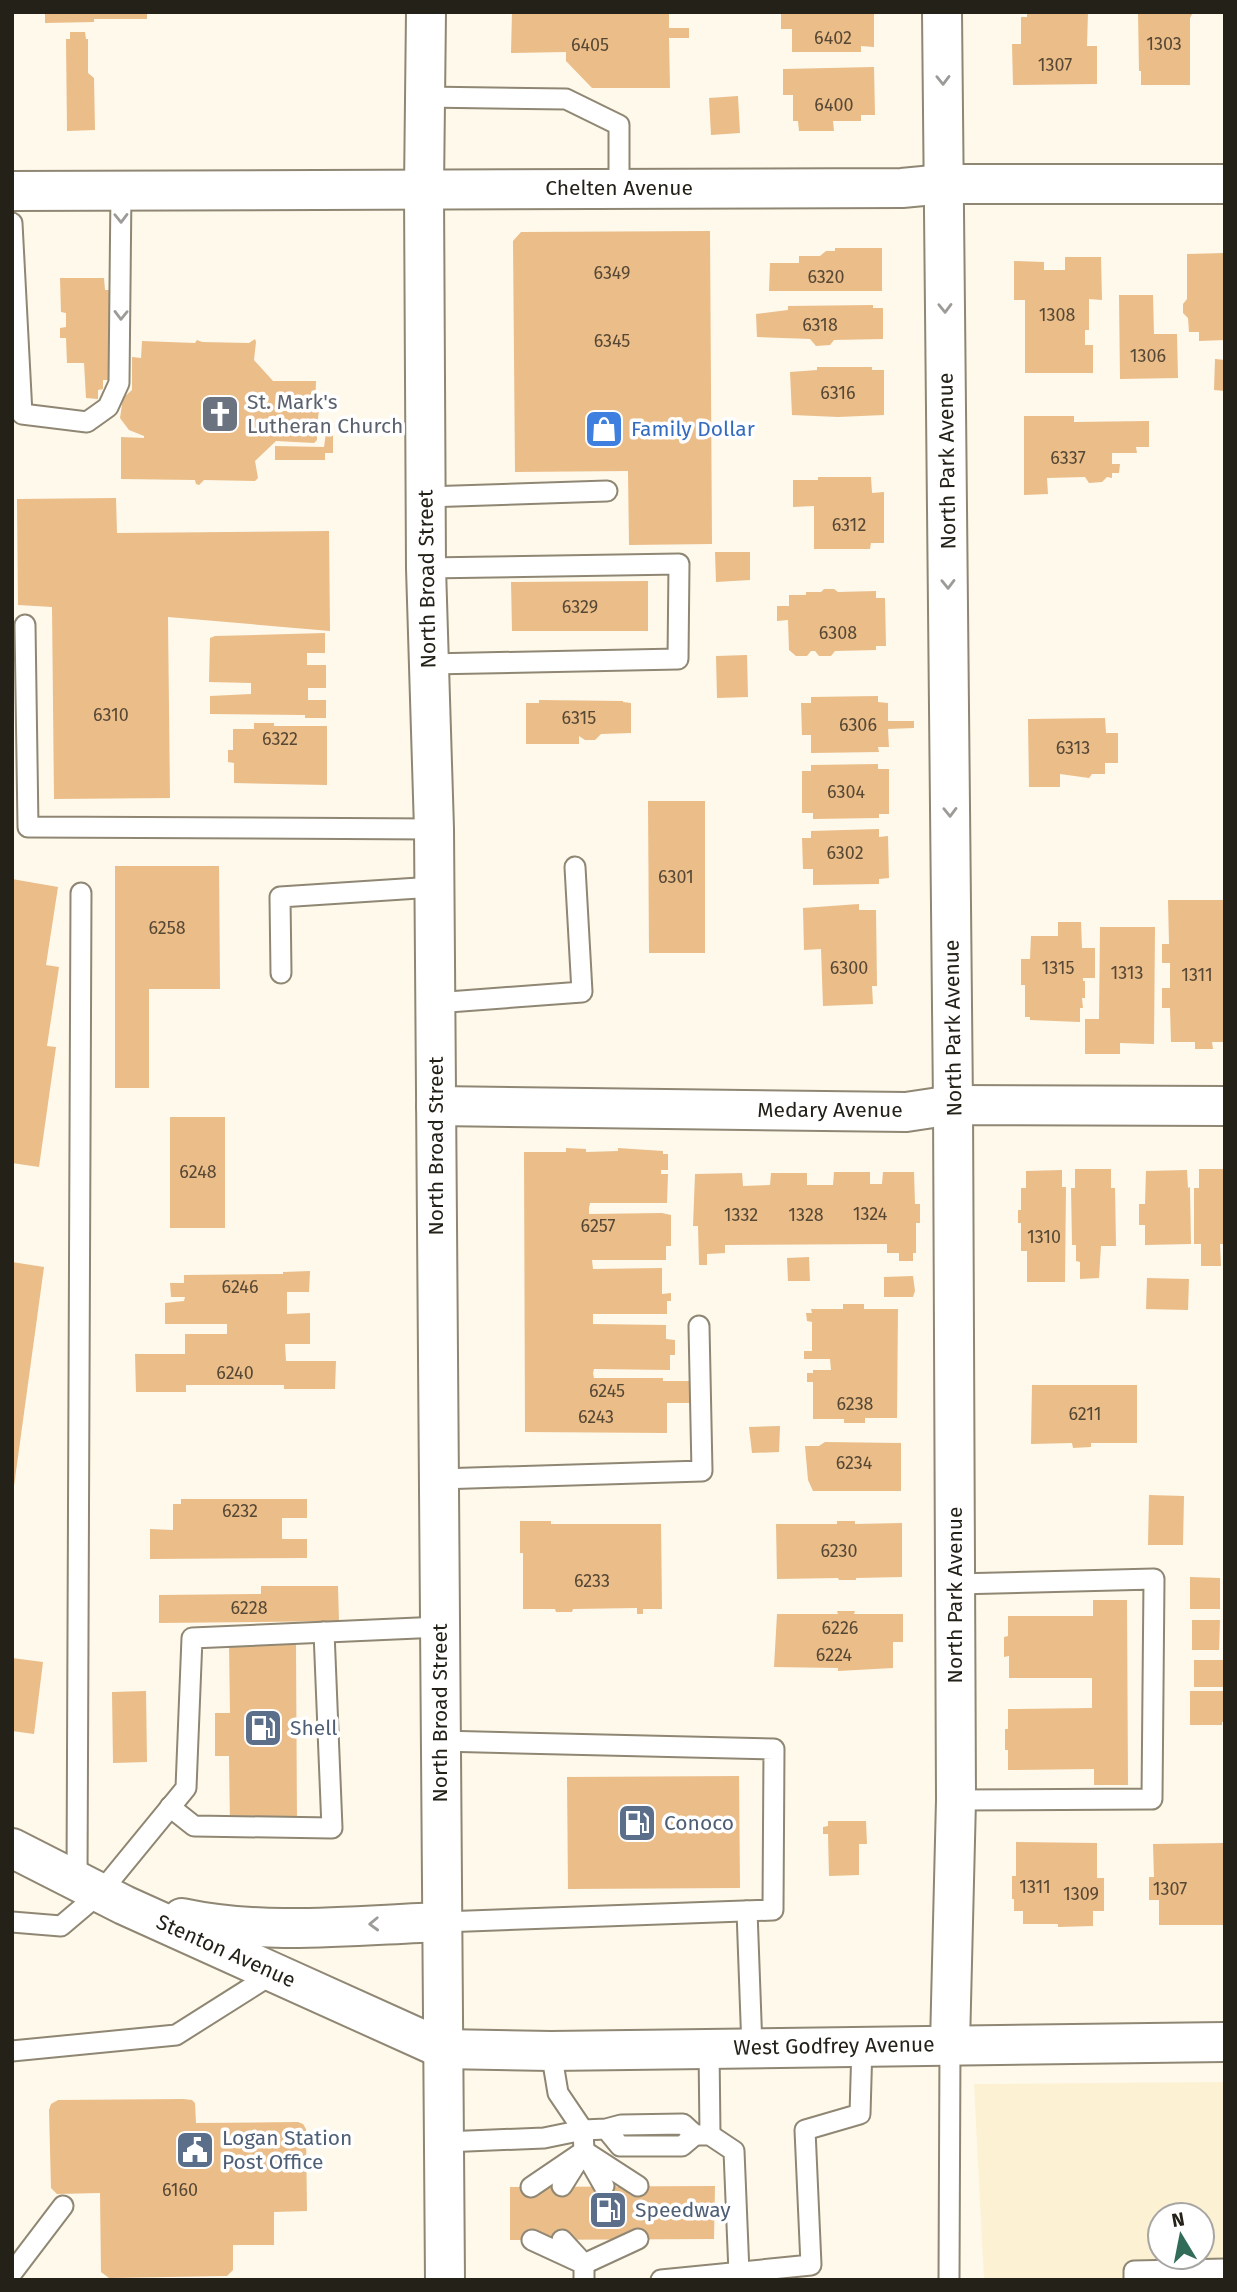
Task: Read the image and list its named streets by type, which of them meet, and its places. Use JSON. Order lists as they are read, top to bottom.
{
  "streets": {
    "street": [
      "Chelten Avenue",
      "North Park Avenue",
      "North Broad Street",
      "Medary Avenue",
      "Stenton Avenue",
      "West Godfrey Avenue"
    ]
  },
  "crossings": [
    ["Chelten Avenue", "North Park Avenue"],
    ["Chelten Avenue", "North Broad Street"],
    ["North Park Avenue", "Medary Avenue"],
    ["North Park Avenue", "West Godfrey Avenue"],
    ["North Broad Street", "Medary Avenue"],
    ["North Broad Street", "Stenton Avenue"],
    ["North Broad Street", "West Godfrey Avenue"],
    ["Stenton Avenue", "West Godfrey Avenue"]
  ],
  "one_way": ["North Park Avenue"],
  "places": {
    "church": ["St. Mark's Lutheran Church"],
    "shop": ["Family Dollar"],
    "fuel station": ["Shell", "Conoco", "Speedway"],
    "public building": ["Logan Station Post Office"]
  },
  "house_numbers": [
    "6402",
    "1303",
    "6405",
    "1307",
    "6400",
    "6349",
    "6320",
    "1308",
    "6318",
    "6345",
    "1306",
    "6316",
    "6337",
    "6312",
    "6329",
    "6308",
    "6310",
    "6315",
    "6306",
    "6322",
    "6313",
    "6304",
    "6302",
    "6301",
    "6258",
    "6300",
    "1315",
    "1313",
    "1311",
    "6248",
    "1324",
    "1332",
    "1328",
    "6257",
    "1310",
    "6246",
    "6240",
    "6245",
    "6238",
    "6211",
    "6243",
    "6234",
    "6232",
    "6230",
    "6233",
    "6228",
    "6226",
    "6224",
    "1311",
    "1307",
    "1309",
    "6160"
  ],
  "north": "top"
}
